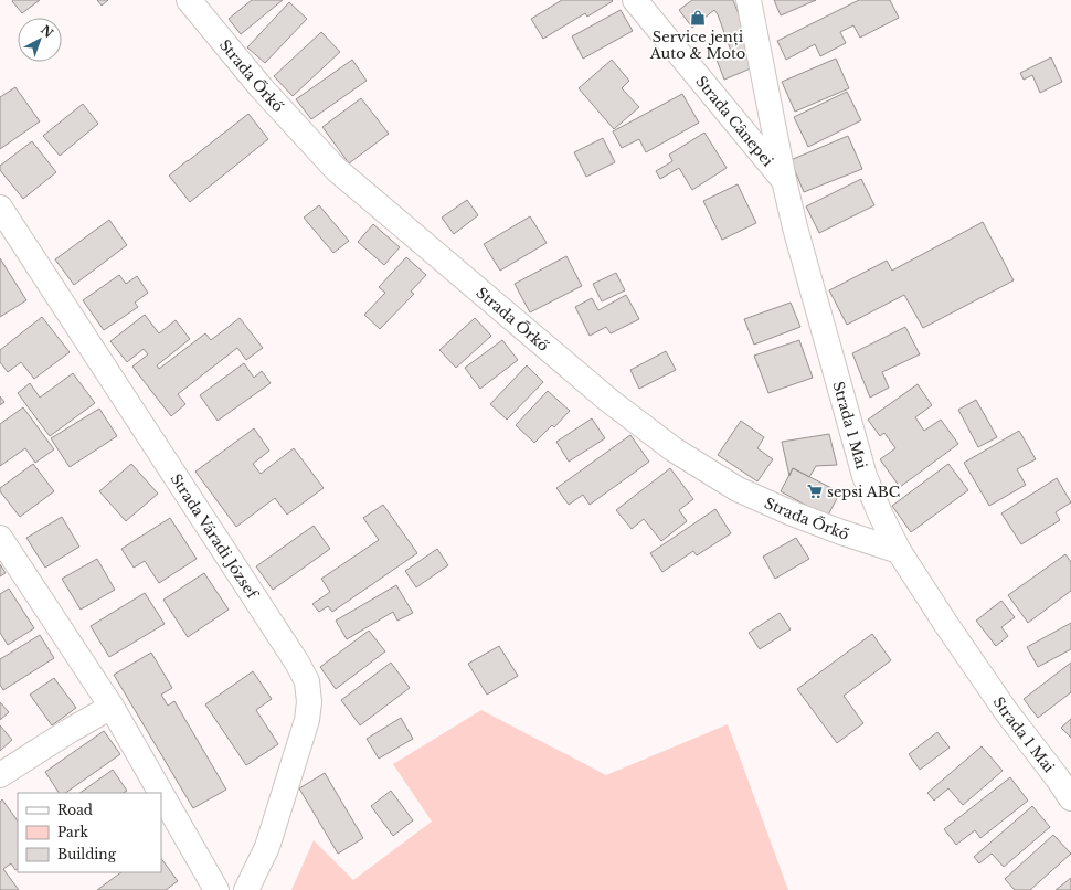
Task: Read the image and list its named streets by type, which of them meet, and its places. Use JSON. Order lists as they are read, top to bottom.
{
  "streets": {
    "street": [
      "Strada Őrkő",
      "Strada Cânepei",
      "Strada 1 Mai",
      "Strada Váradi József"
    ]
  },
  "crossings": [
    ["Strada Őrkő", "Strada 1 Mai"],
    ["Strada Cânepei", "Strada 1 Mai"]
  ],
  "places": {
    "shop": ["Service jenți Auto & Moto"],
    "supermarket": ["sepsi ABC"]
  },
  "legend": ["Road", "Park", "Building"],
  "north": "top right"
}
